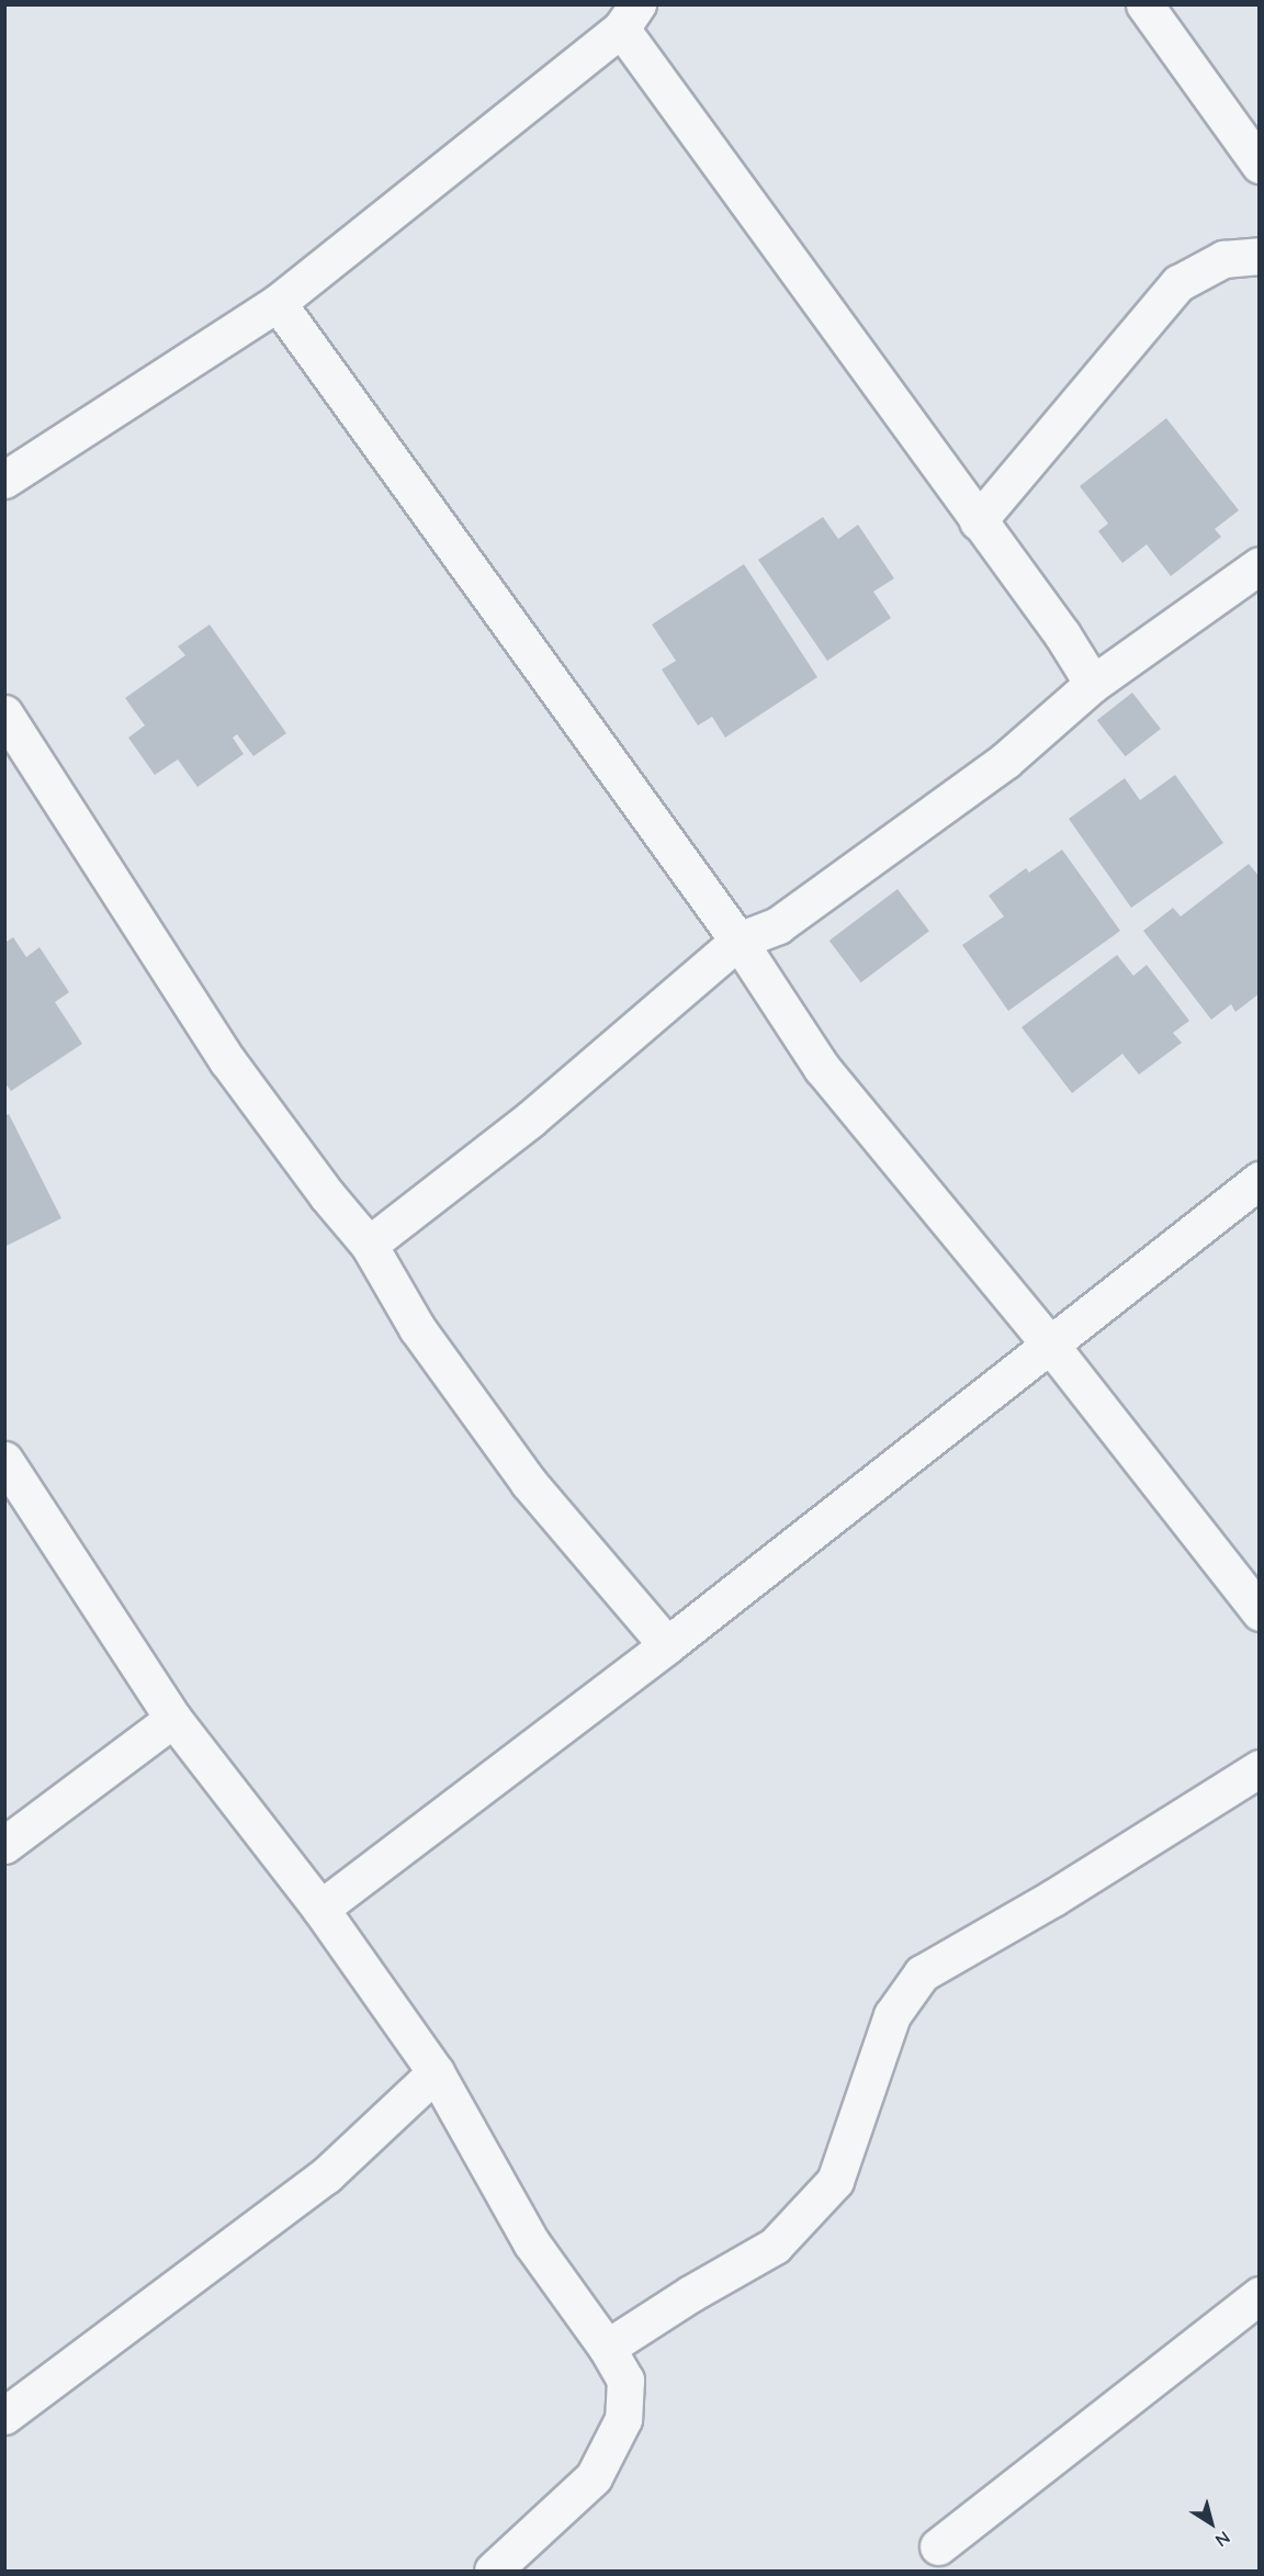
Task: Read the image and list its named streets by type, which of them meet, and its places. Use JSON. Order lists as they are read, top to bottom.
{
  "north": "bottom right"
}
